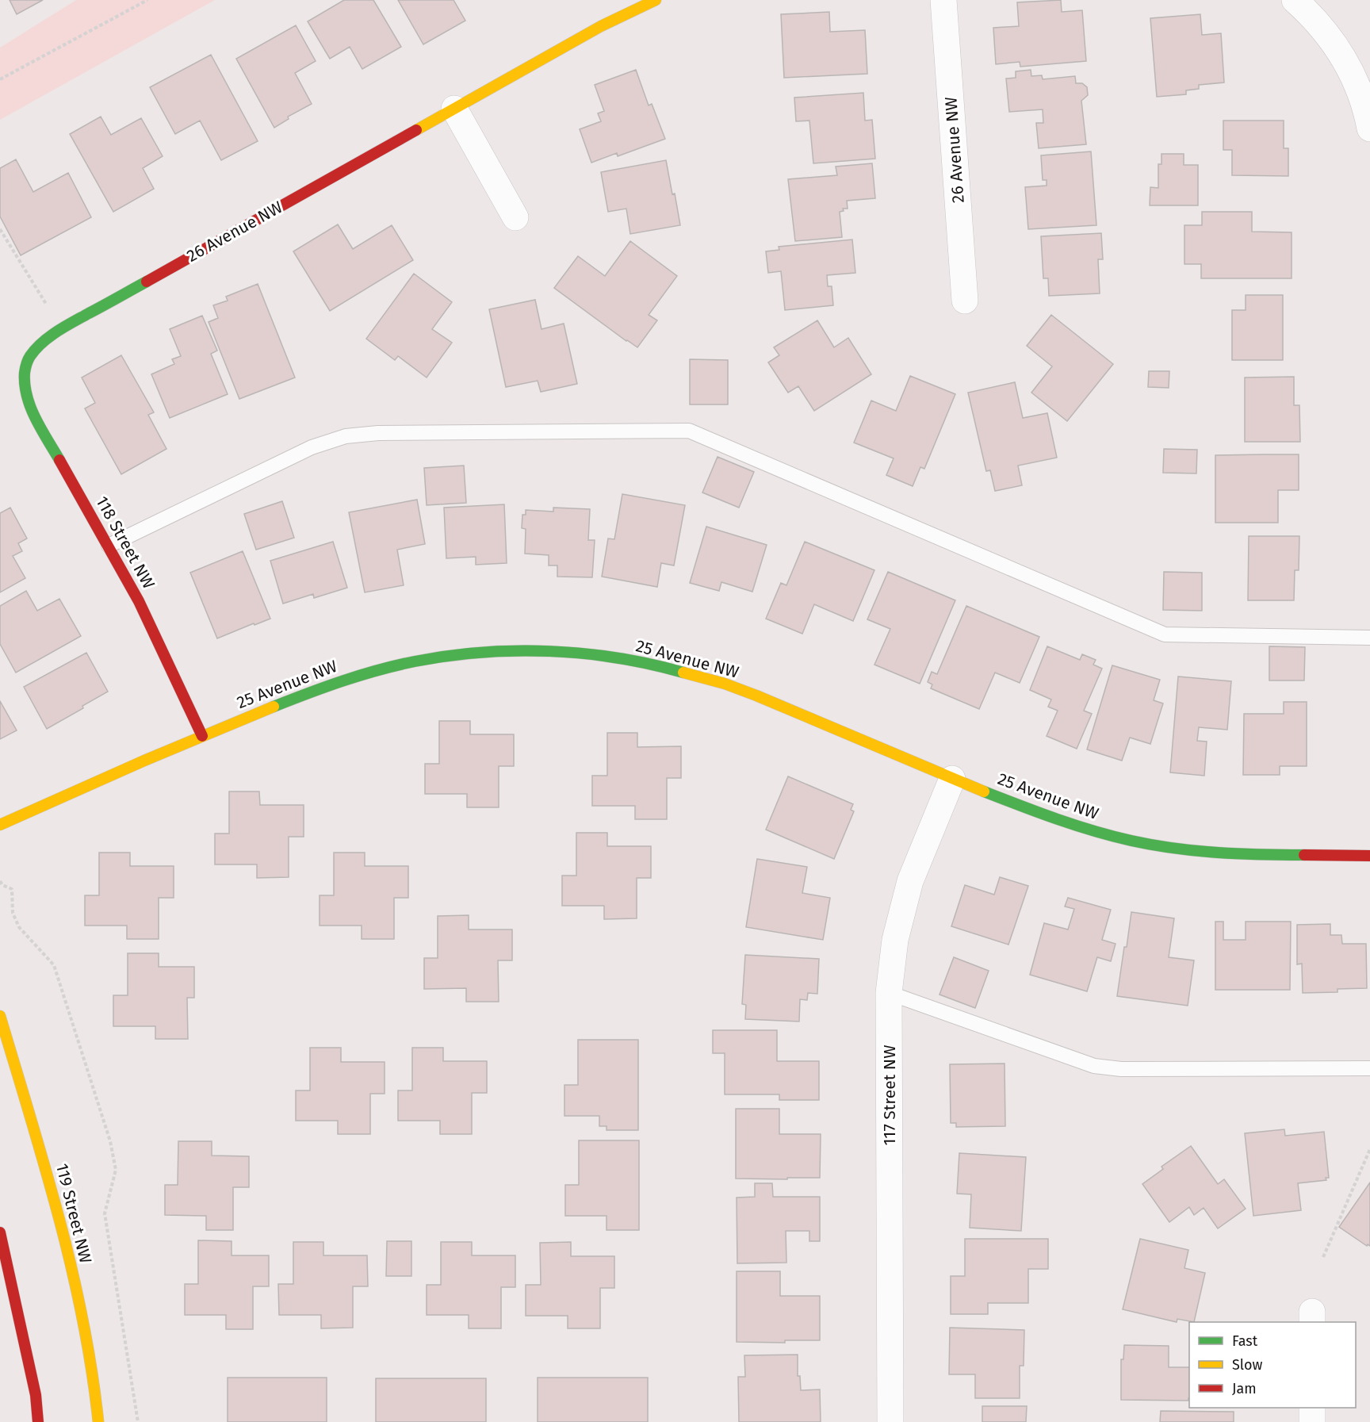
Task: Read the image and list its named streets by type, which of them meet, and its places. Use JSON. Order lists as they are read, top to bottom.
{
  "streets": {
    "street": [
      "26 Avenue NW",
      "118 Street NW",
      "25 Avenue NW",
      "117 Street NW",
      "119 Street NW"
    ]
  },
  "crossings": [
    ["26 Avenue NW", "118 Street NW"],
    ["118 Street NW", "25 Avenue NW"],
    ["25 Avenue NW", "117 Street NW"]
  ],
  "legend": ["Fast", "Slow", "Jam"]
}
